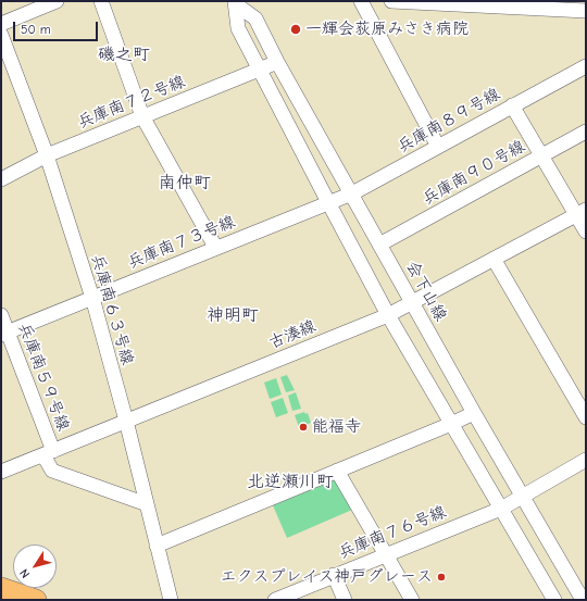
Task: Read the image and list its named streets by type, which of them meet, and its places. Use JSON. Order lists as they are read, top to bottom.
{
  "streets": {
    "street": [
      "兵庫南７２号線",
      "兵庫南８９号線",
      "兵庫南９０号線",
      "兵庫南７３号線",
      "会下山線",
      "兵庫南６３号線",
      "古湊線",
      "兵庫南５９号線",
      "兵庫南７６号線"
    ]
  },
  "crossings": [
    ["兵庫南７２号線", "会下山線"],
    ["兵庫南７２号線", "兵庫南６３号線"],
    ["兵庫南８９号線", "兵庫南７３号線"],
    ["兵庫南８９号線", "会下山線"],
    ["兵庫南９０号線", "会下山線"],
    ["兵庫南７３号線", "会下山線"],
    ["兵庫南７３号線", "兵庫南６３号線"],
    ["兵庫南７３号線", "兵庫南５９号線"],
    ["会下山線", "古湊線"],
    ["会下山線", "兵庫南７６号線"],
    ["兵庫南６３号線", "古湊線"],
    ["兵庫南６３号線", "兵庫南５９号線"],
    ["古湊線", "兵庫南５９号線"]
  ],
  "districts": [
    "磯之町",
    "南仲町",
    "神明町",
    "北逆瀬川町"
  ],
  "places": ["一輝会荻原みさき病院", "能福寺", "エクスプレイス神戸グレース"],
  "scale_bar": "50 m",
  "north": "bottom left"
}
